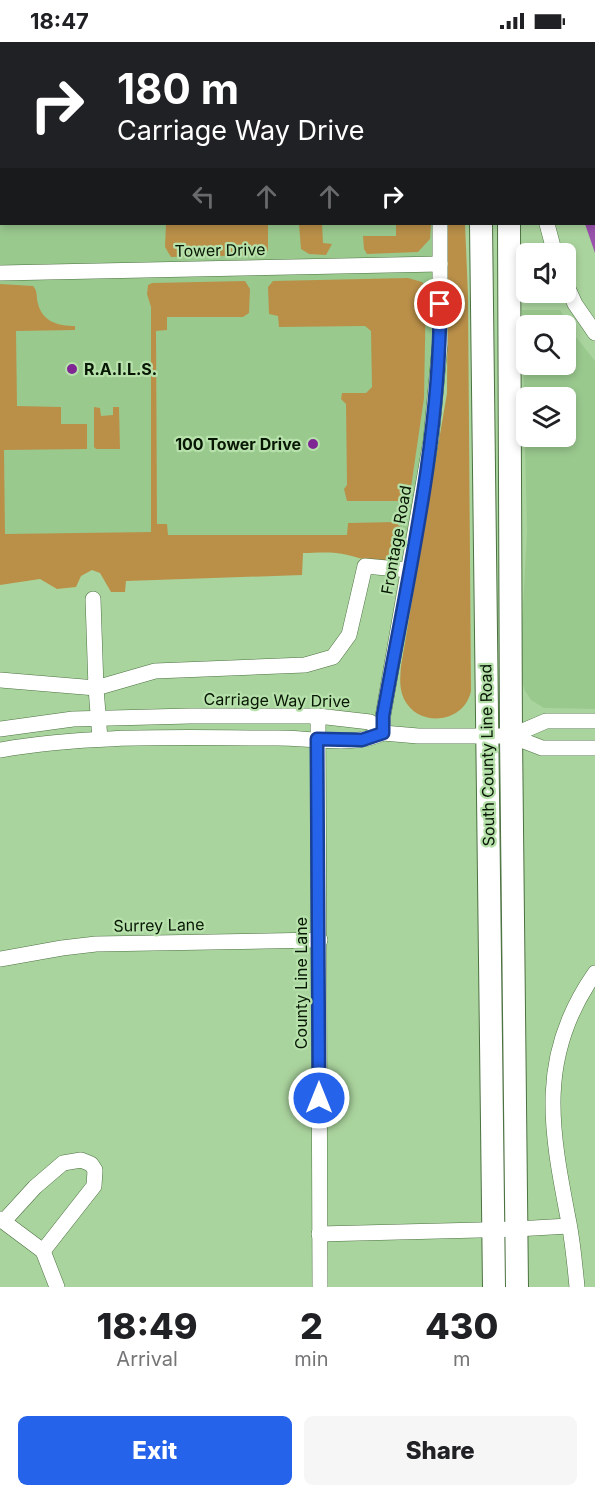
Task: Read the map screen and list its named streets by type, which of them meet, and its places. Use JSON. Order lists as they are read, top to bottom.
{
  "streets": {
    "main road": ["South County Line Road"],
    "street": [
      "Tower Drive",
      "Frontage Road",
      "Carriage Way Drive",
      "Surrey Lane",
      "County Line Lane"
    ]
  },
  "crossings": [
    ["Tower Drive", "Frontage Road"],
    ["Frontage Road", "Carriage Way Drive"],
    ["Carriage Way Drive", "County Line Lane"],
    ["Surrey Lane", "County Line Lane"]
  ],
  "places": ["R.A.I.L.S.", "100 Tower Drive"],
  "page": {
    "status": "18:47",
    "turn": ["180 m", "Carriage Way Drive"],
    "eta": [
      "18:49",
      "Arrival",
      "2",
      "min",
      "430",
      "m"
    ],
    "buttons": ["Exit", "Share"]
  }
}
